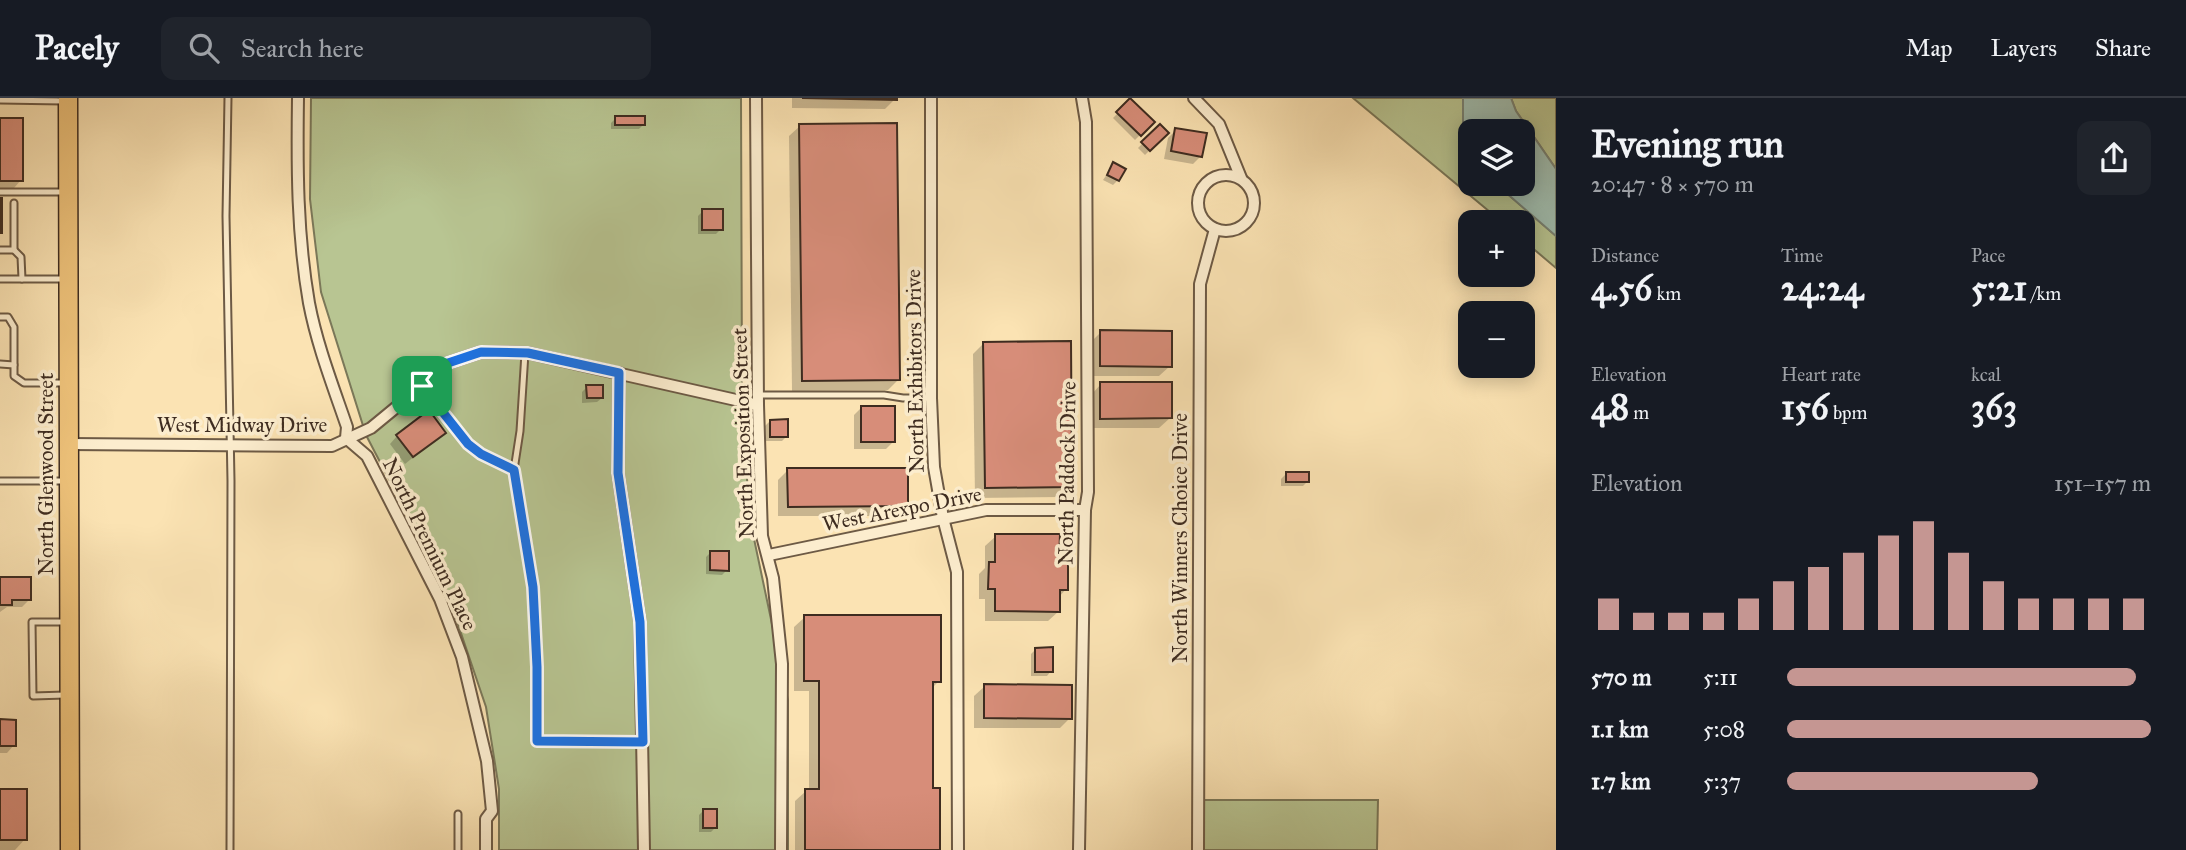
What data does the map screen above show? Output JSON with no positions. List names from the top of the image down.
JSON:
{
  "streets": {
    "main road": ["North Glenwood Street"],
    "street": [
      "North Exhibitors Drive",
      "West Midway Drive",
      "North Exposition Street",
      "North Paddock Drive",
      "West Arexpo Drive",
      "North Winners Choice Drive",
      "North Premium Place"
    ]
  },
  "crossings": [
    ["North Exhibitors Drive", "West Arexpo Drive"],
    ["West Midway Drive", "North Exposition Street"],
    ["West Midway Drive", "North Glenwood Street"],
    ["West Midway Drive", "North Premium Place"],
    ["North Exposition Street", "West Arexpo Drive"],
    ["North Paddock Drive", "West Arexpo Drive"]
  ],
  "page": {
    "header": "Pacely",
    "search": "Search here",
    "nav": ["Map", "Layers", "Share"],
    "heading": ["Evening run", "20:47 · 8 × 570 m"],
    "map_buttons": ["+", "−"],
    "stats": [
      ["Distance", "4.56 km"],
      ["Time", "24:24"],
      ["Pace", "5:21 /km"],
      ["Elevation", "48 m"],
      ["Heart rate", "156 bpm"],
      ["kcal", "363"]
    ],
    "chart": ["Elevation", "151–157 m"],
    "list": [
      {
        "name": "570 m",
        "note": "5:11"
      },
      {
        "name": "1.1 km",
        "note": "5:08"
      },
      {
        "name": "1.7 km",
        "note": "5:37"
      }
    ]
  }
}
